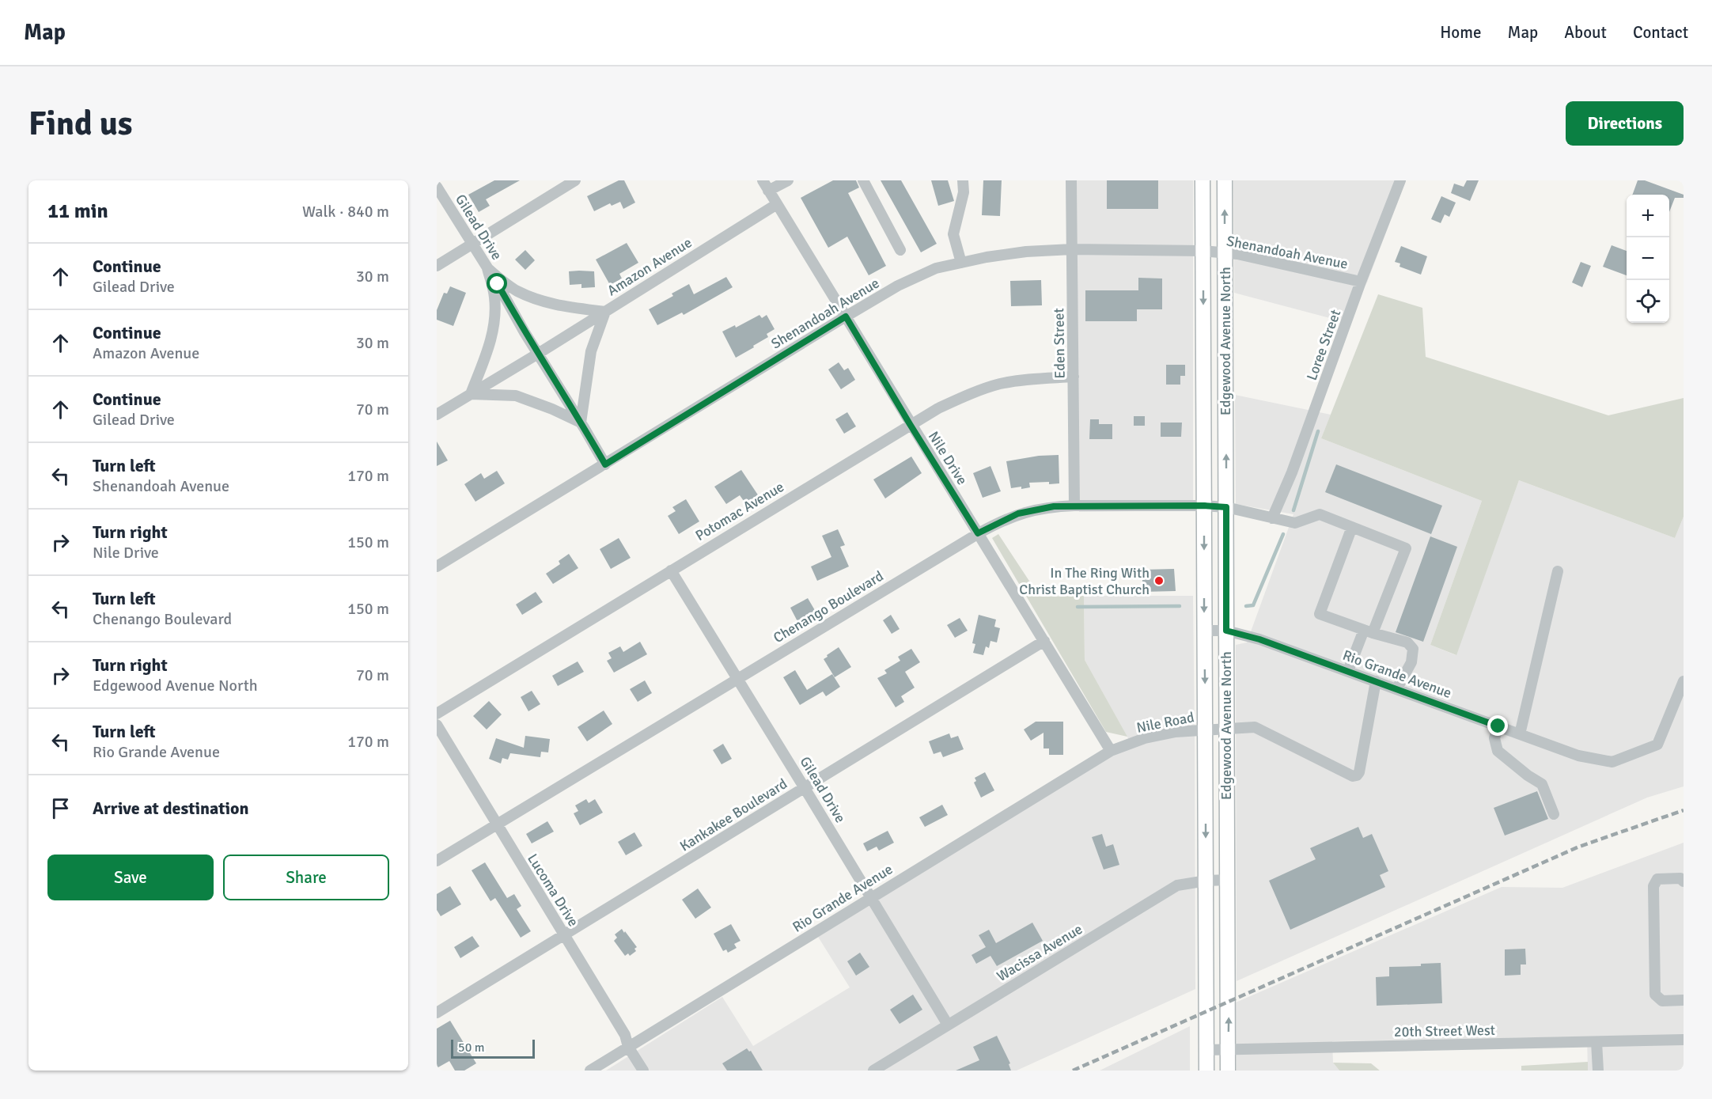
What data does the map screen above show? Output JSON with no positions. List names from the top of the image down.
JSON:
{
  "streets": {
    "main road": ["Edgewood Avenue North"],
    "street": [
      "Gilead Drive",
      "Shenandoah Avenue",
      "Amazon Avenue",
      "Eden Street",
      "Loree Street",
      "Nile Drive",
      "Potomac Avenue",
      "Chenango Boulevard",
      "Rio Grande Avenue",
      "Nile Road",
      "Kankakee Boulevard",
      "Lucoma Drive",
      "Wacissa Avenue",
      "20th Street West"
    ]
  },
  "crossings": [
    ["Gilead Drive", "Amazon Avenue"],
    ["Gilead Drive", "Potomac Avenue"],
    ["Gilead Drive", "Chenango Boulevard"],
    ["Gilead Drive", "Rio Grande Avenue"],
    ["Gilead Drive", "Kankakee Boulevard"],
    ["Gilead Drive", "Wacissa Avenue"],
    ["Shenandoah Avenue", "Edgewood Avenue North"],
    ["Shenandoah Avenue", "Eden Street"],
    ["Shenandoah Avenue", "Loree Street"],
    ["Shenandoah Avenue", "Nile Drive"],
    ["Amazon Avenue", "Nile Drive"],
    ["Edgewood Avenue North", "Chenango Boulevard"],
    ["Edgewood Avenue North", "Rio Grande Avenue"],
    ["Edgewood Avenue North", "Nile Road"],
    ["Edgewood Avenue North", "Wacissa Avenue"],
    ["Edgewood Avenue North", "20th Street West"],
    ["Eden Street", "Potomac Avenue"],
    ["Eden Street", "Chenango Boulevard"],
    ["Loree Street", "Chenango Boulevard"],
    ["Nile Drive", "Potomac Avenue"],
    ["Nile Drive", "Chenango Boulevard"],
    ["Nile Drive", "Rio Grande Avenue"],
    ["Nile Drive", "Nile Road"],
    ["Nile Drive", "Kankakee Boulevard"],
    ["Chenango Boulevard", "Lucoma Drive"],
    ["Rio Grande Avenue", "Nile Road"],
    ["Rio Grande Avenue", "Lucoma Drive"],
    ["Kankakee Boulevard", "Lucoma Drive"]
  ],
  "places": ["In The Ring With Christ Baptist Church"],
  "scale_bar": "50 m",
  "page": {
    "header": "Map",
    "nav": [
      "Home",
      "Map",
      "About",
      "Contact"
    ],
    "buttons": [
      "Directions",
      ["Save", "Share"]
    ],
    "title": "Find us",
    "heading": ["11 min", "Walk · 840 m"],
    "map_buttons": ["+", "−"],
    "list": [
      ["Continue", "Gilead Drive", "30 m"],
      ["Continue", "Amazon Avenue", "30 m"],
      ["Continue", "Gilead Drive", "70 m"],
      ["Turn left", "Shenandoah Avenue", "170 m"],
      ["Turn right", "Nile Drive", "150 m"],
      ["Turn left", "Chenango Boulevard", "150 m"],
      ["Turn right", "Edgewood Avenue North", "70 m"],
      ["Turn left", "Rio Grande Avenue", "170 m"],
      "Arrive at destination"
    ],
    "scale": "50 m"
  }
}
